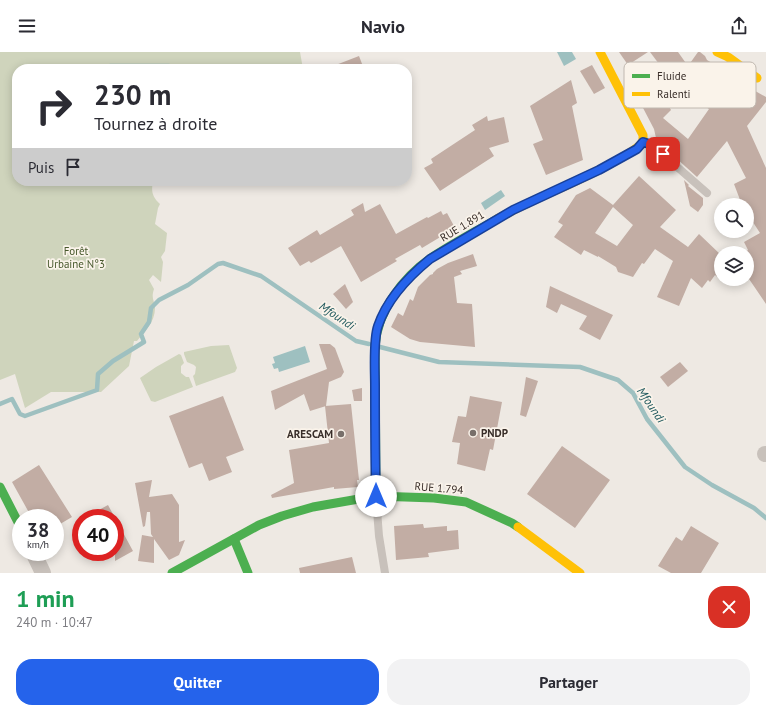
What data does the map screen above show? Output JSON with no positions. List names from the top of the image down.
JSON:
{
  "streets": {
    "street": ["RUE 1.891", "RUE 1.794"]
  },
  "crossings": [
    ["RUE 1.891", "RUE 1.794"]
  ],
  "water": ["Mfoundi"],
  "parks": ["Forêt Urbaine N°3"],
  "places": ["PNDP", "ARESCAM"],
  "legend": ["Fluide", "Ralenti"],
  "page": {
    "header": "Navio",
    "turn": ["230 m", "Tournez à droite"],
    "then": "Puis",
    "speed": "38 km/h",
    "limit": "40",
    "heading": ["1 min", "240 m · 10:47"],
    "buttons": ["Quitter", "Partager"]
  }
}
